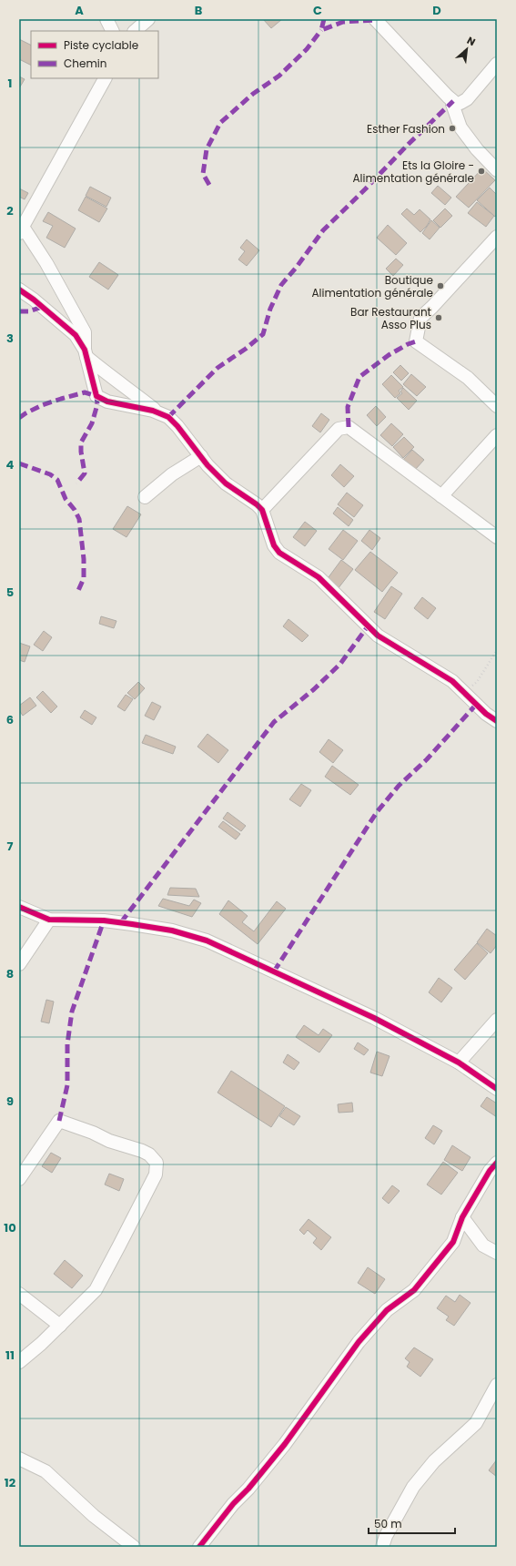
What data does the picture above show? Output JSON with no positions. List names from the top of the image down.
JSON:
{
  "places": [
    "Esther Fashion",
    "Ets la Gloire - Alimentation générale",
    "Boutique Alimentation générale",
    "Bar Restaurant Asso Plus"
  ],
  "legend": ["Piste cyclable", "Chemin"],
  "scale_bar": "50 m",
  "north": "top right",
  "grid": {
    "columns": [
      "A",
      "B",
      "C",
      "D"
    ],
    "rows": [
      "1",
      "2",
      "3",
      "4",
      "5",
      "6",
      "7",
      "8",
      "9",
      "10",
      "11",
      "12"
    ]
  }
}
